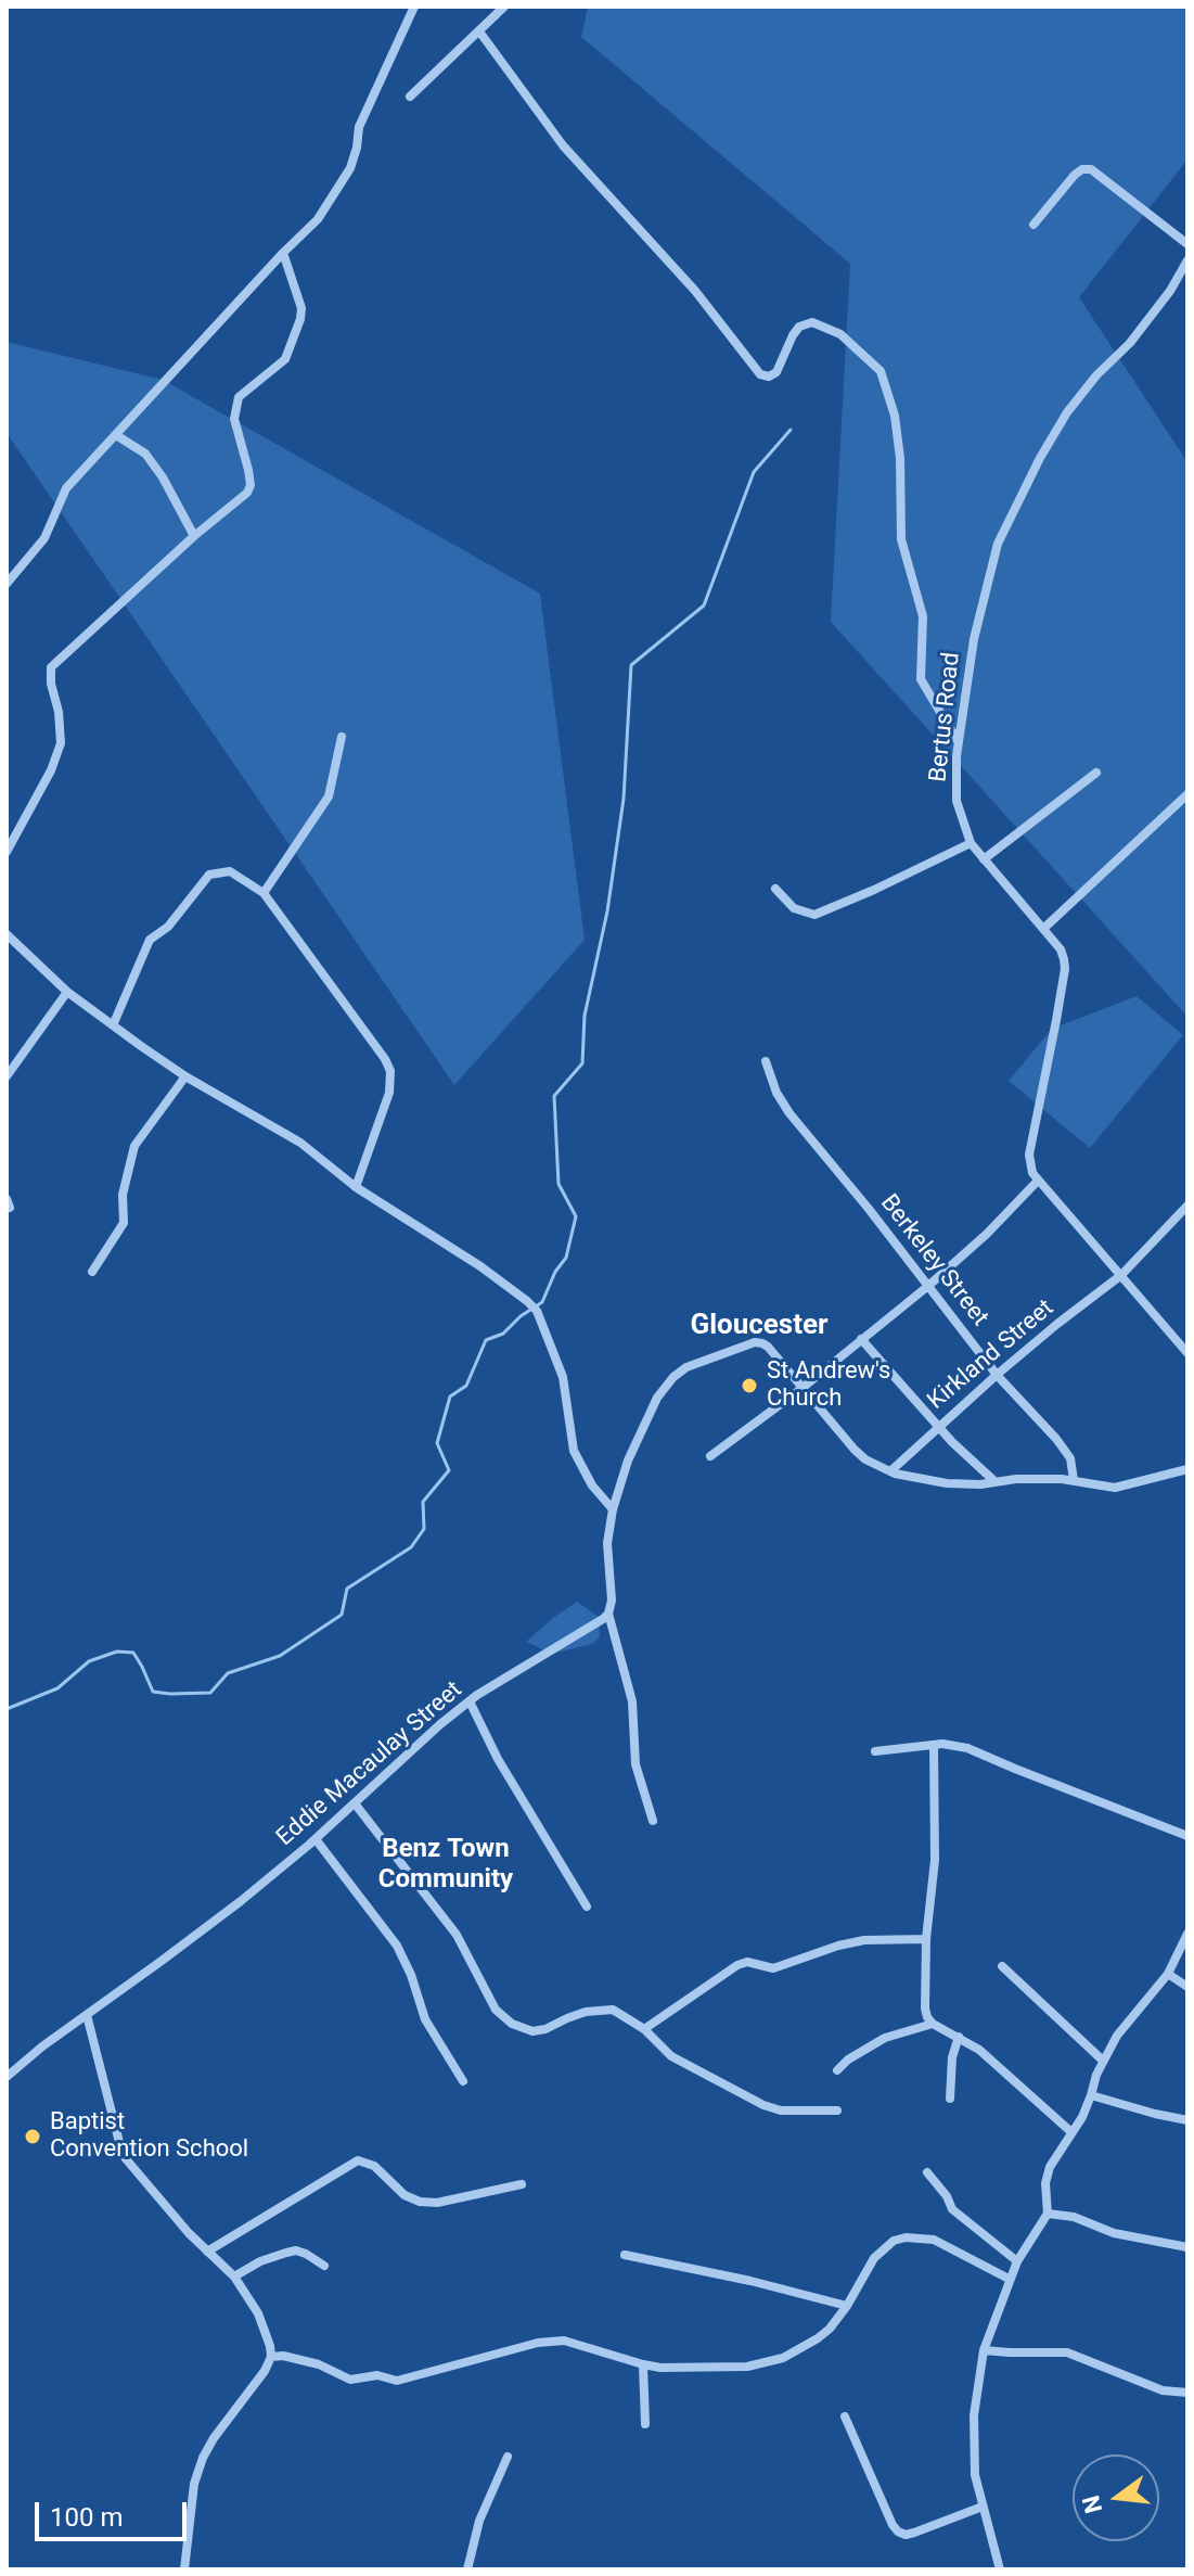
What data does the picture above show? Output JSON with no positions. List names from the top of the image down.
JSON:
{
  "streets": {
    "street": [
      "Bertus Road",
      "Berkeley Street",
      "Kirkland Street",
      "Eddie Macaulay Street"
    ]
  },
  "crossings": [
    ["Berkeley Street", "Kirkland Street"]
  ],
  "districts": ["Gloucester", "Benz Town Community"],
  "places": ["St Andrew's Church", "Baptist Convention School"],
  "scale_bar": "100 m",
  "north": "left"
}
